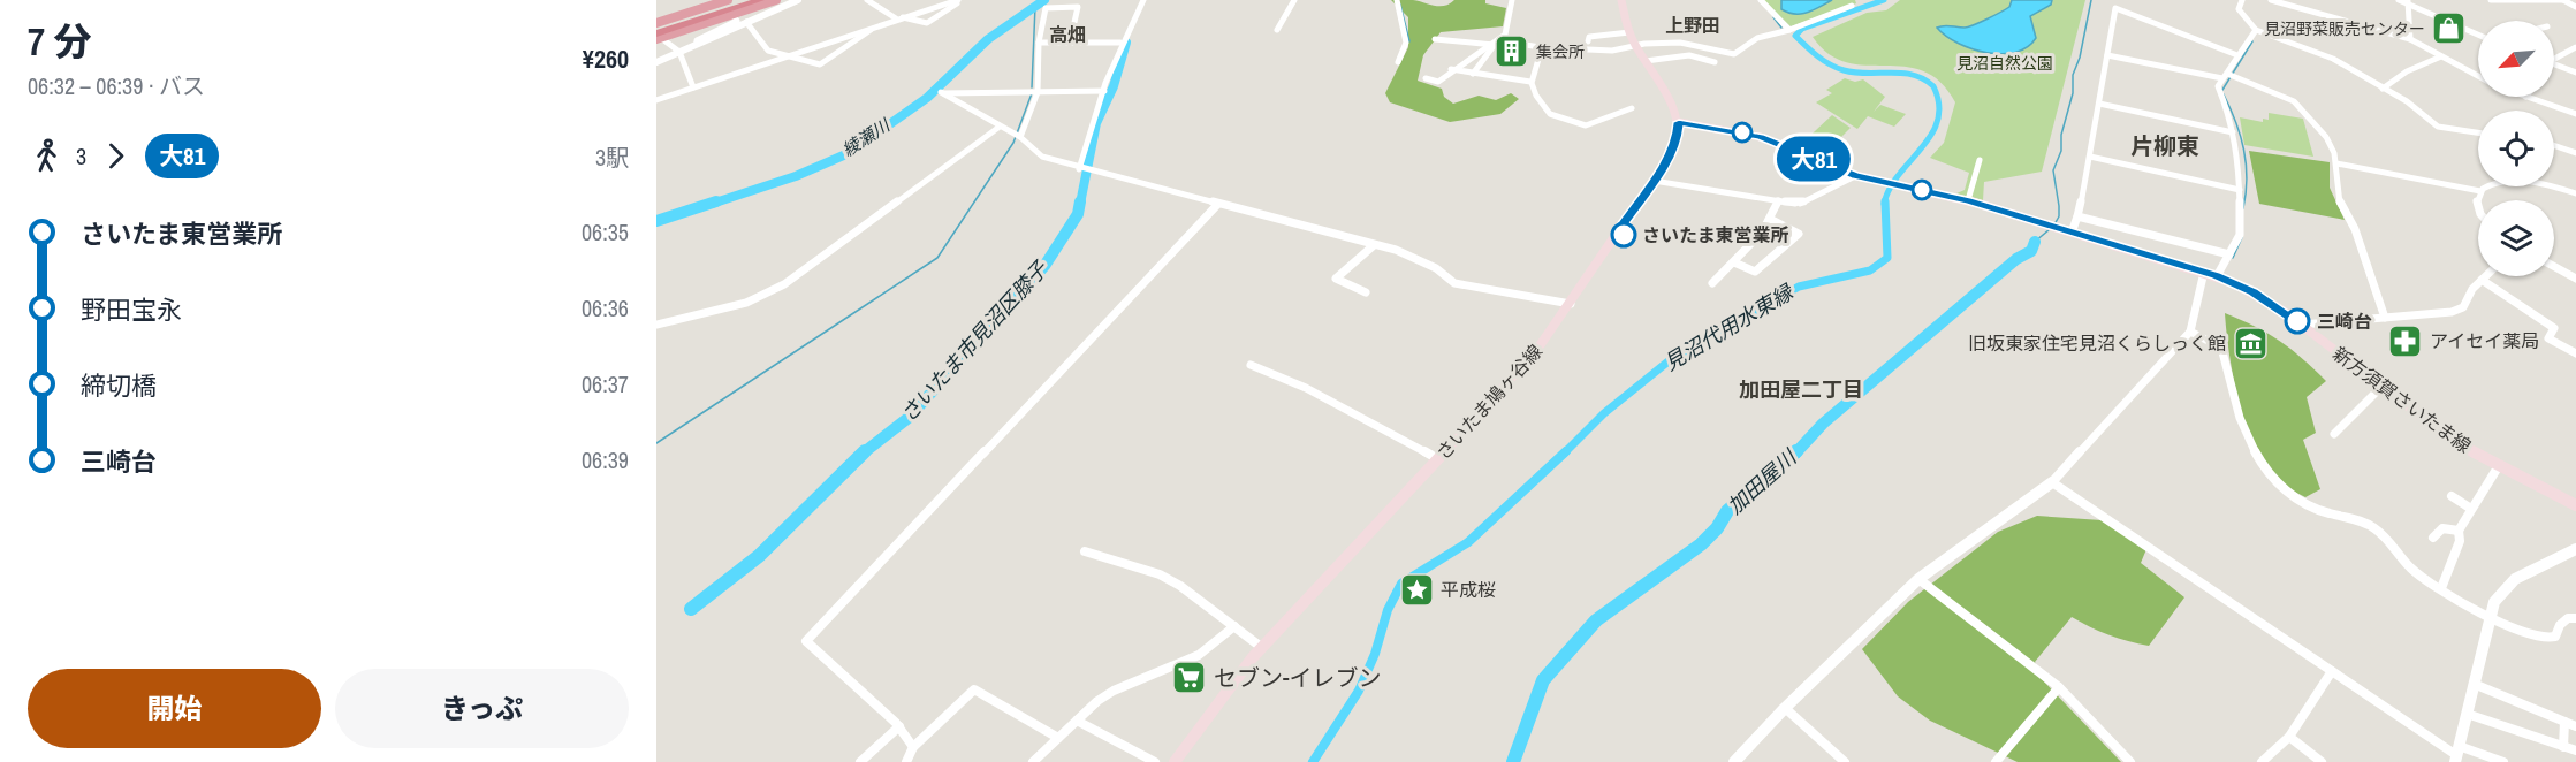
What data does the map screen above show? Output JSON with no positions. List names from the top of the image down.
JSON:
{
  "streets": {
    "main road": ["新方須賀さいたま線", "さいたま鳩ヶ谷線"]
  },
  "crossings": [
    ["新方須賀さいたま線", "さいたま鳩ヶ谷線"]
  ],
  "districts": [
    "上野田",
    "高畑",
    "片柳東",
    "加田屋二丁目"
  ],
  "water": [
    "綾瀬川",
    "見沼代用水東縁",
    "さいたま市見沼区膝子",
    "加田屋川"
  ],
  "parks": ["見沼自然公園"],
  "places": {
    "shop": ["見沼野菜販売センター"],
    "building": ["集会所"],
    "other": ["さいたま東営業所", "三崎台"],
    "pharmacy": ["アイセイ薬局"],
    "museum": ["旧坂東家住宅見沼くらしっく館"],
    "place": ["平成桜"],
    "supermarket": ["セブン-イレブン"]
  },
  "lines": ["bus line 大81"],
  "north": "bottom left",
  "page": {
    "heading": ["7 分", "06:32 – 06:39 · バス", "¥260"],
    "on_map": "大81",
    "legs": ["3", "大81", "3駅"],
    "list": [
      {
        "name": "さいたま東営業所",
        "value": "06:35"
      },
      {
        "name": "野田宝永",
        "value": "06:36"
      },
      {
        "name": "締切橋",
        "value": "06:37"
      },
      {
        "name": "三崎台",
        "value": "06:39"
      }
    ],
    "buttons": ["開始", "きっぷ"]
  }
}
